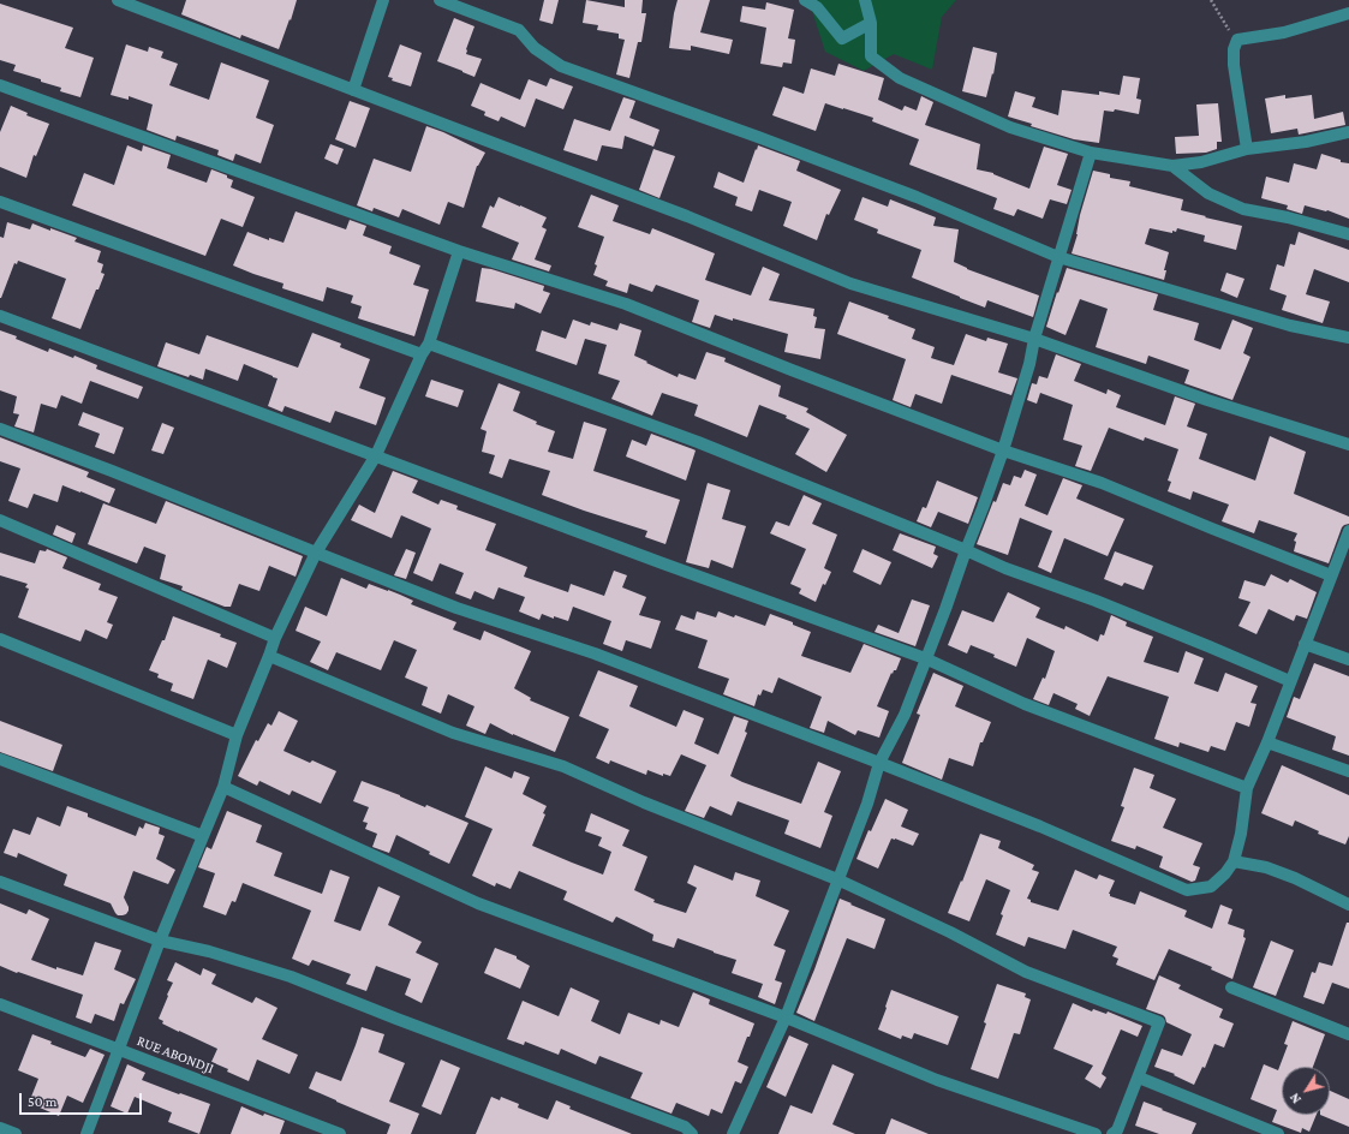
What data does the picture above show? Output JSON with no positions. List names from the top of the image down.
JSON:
{
  "streets": {
    "street": ["RUE ABONDJI"]
  },
  "scale_bar": "50 m",
  "north": "bottom left"
}
